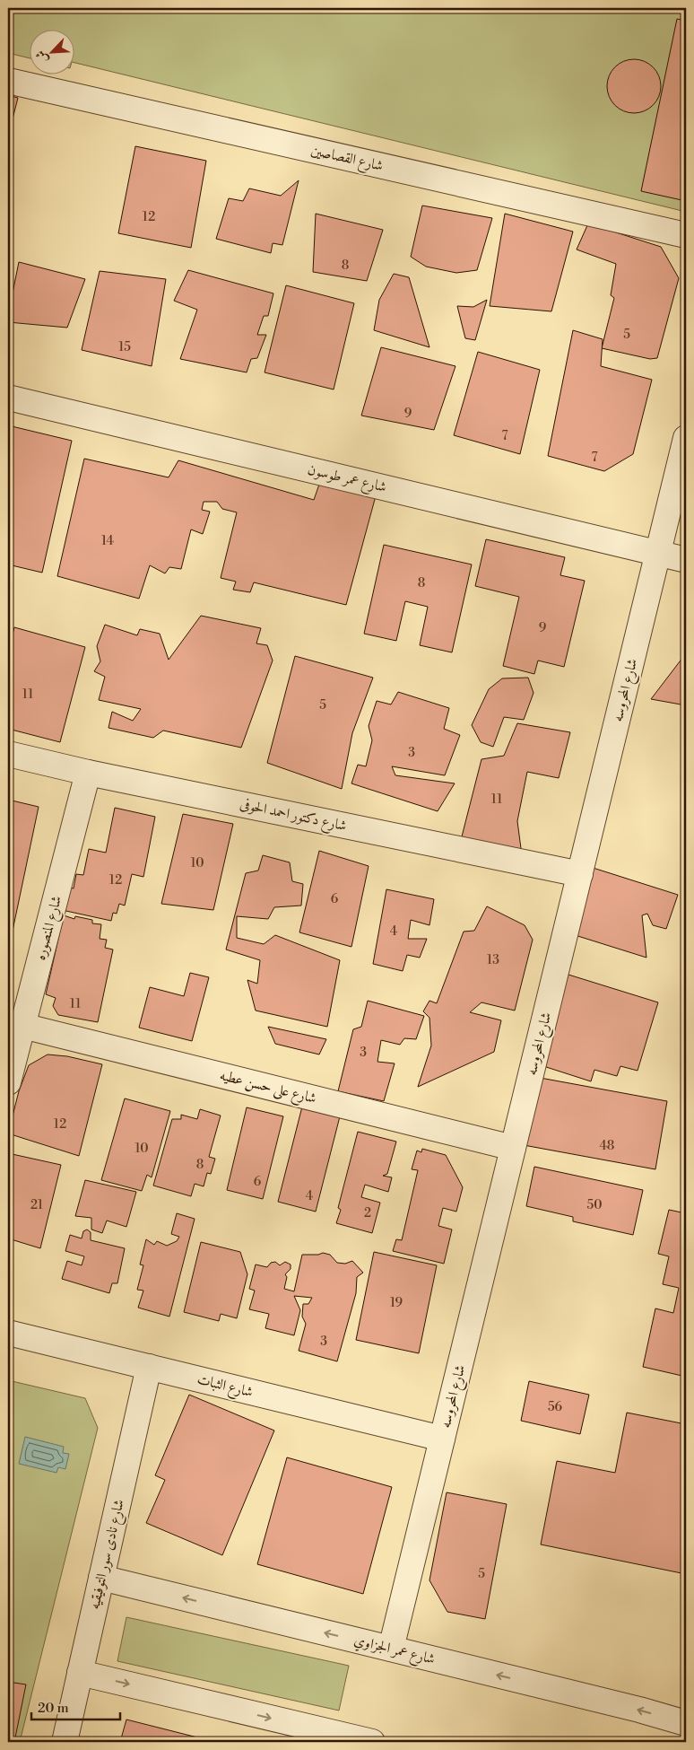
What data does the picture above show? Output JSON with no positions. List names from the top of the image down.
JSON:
{
  "streets": {
    "street": [
      "شارع القصاصين",
      "شارع عمر طوسون",
      "شارع المحروسه",
      "شارع دكتور احمد الحوفى",
      "شارع المنصوره",
      "شارع على حسن عطيه",
      "شارع الثبات",
      "شارع نادى سور التوفيقيه",
      "شارع عمر الجزاوي"
    ]
  },
  "crossings": [
    ["شارع عمر طوسون", "شارع المحروسه"],
    ["شارع المحروسه", "شارع دكتور احمد الحوفى"],
    ["شارع المحروسه", "شارع على حسن عطيه"],
    ["شارع المحروسه", "شارع الثبات"],
    ["شارع المحروسه", "شارع عمر الجزاوي"],
    ["شارع دكتور احمد الحوفى", "شارع المنصوره"],
    ["شارع المنصوره", "شارع على حسن عطيه"],
    ["شارع الثبات", "شارع نادى سور التوفيقيه"],
    ["شارع نادى سور التوفيقيه", "شارع عمر الجزاوي"]
  ],
  "house_numbers": [
    "12",
    "8",
    "5",
    "15",
    "9",
    "7",
    "7",
    "14",
    "8",
    "9",
    "11",
    "5",
    "3",
    "11",
    "10",
    "12",
    "6",
    "4",
    "13",
    "11",
    "3",
    "12",
    "48",
    "10",
    "8",
    "6",
    "4",
    "21",
    "50",
    "2",
    "19",
    "3",
    "56",
    "5"
  ],
  "scale_bar": "20 m",
  "north": "bottom left"
}
